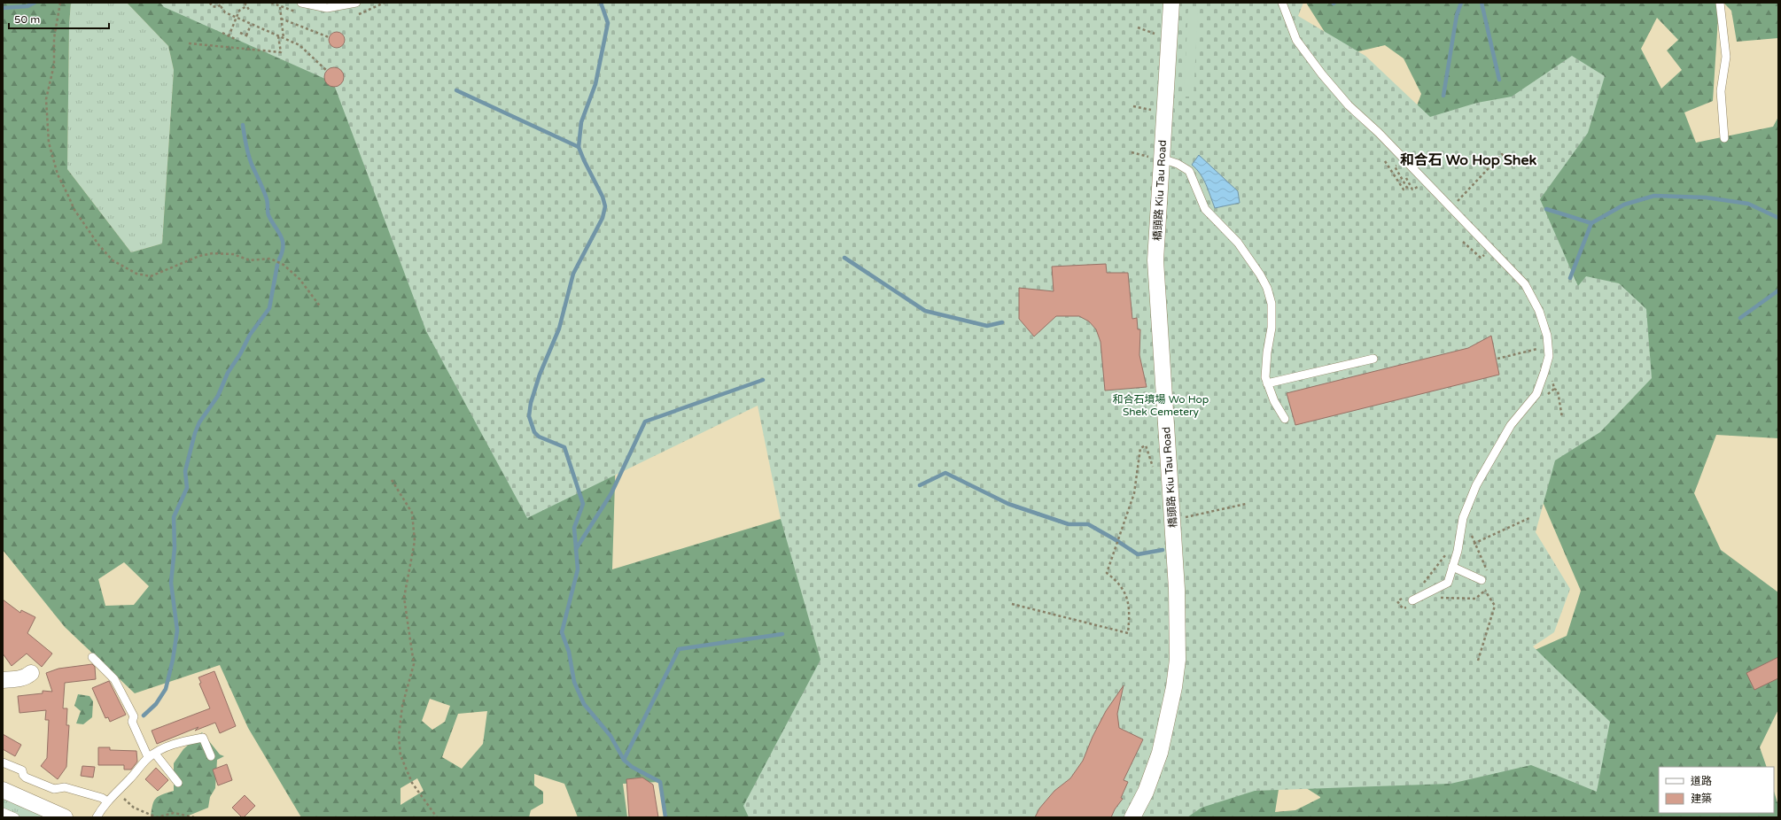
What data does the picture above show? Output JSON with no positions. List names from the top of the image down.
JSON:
{
  "streets": {
    "street": ["橋頭路 Kiu Tau Road"]
  },
  "districts": ["和合石 Wo Hop Shek"],
  "parks": ["和合石墳場 Wo Hop Shek Cemetery"],
  "legend": ["道路", "建築"],
  "scale_bar": "50 m"
}
